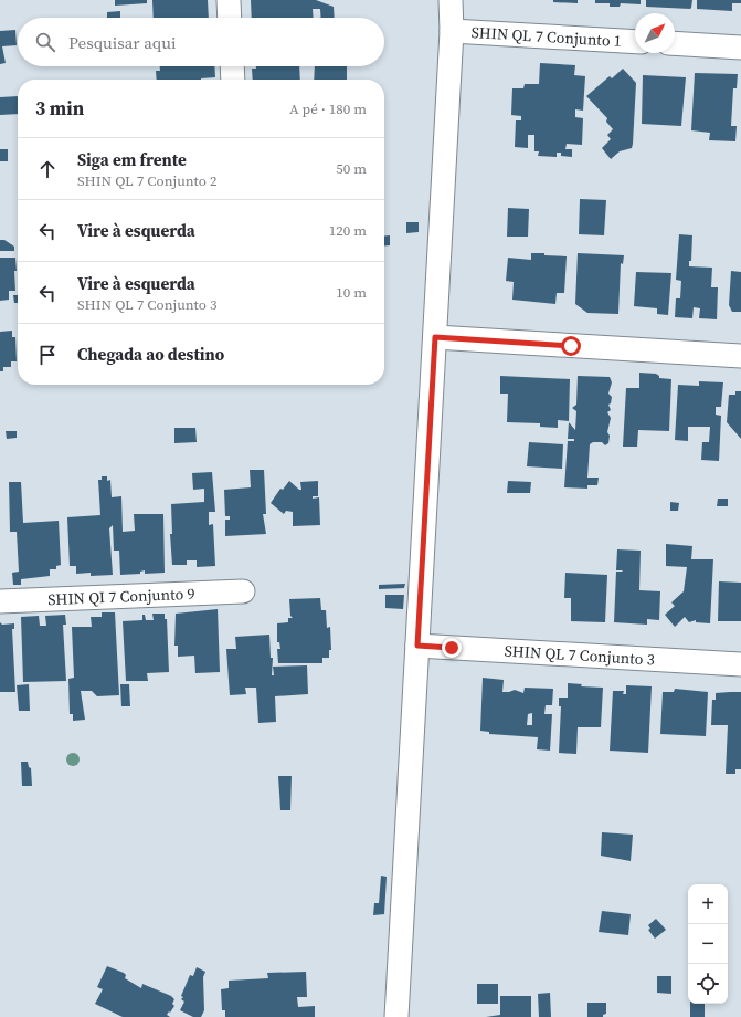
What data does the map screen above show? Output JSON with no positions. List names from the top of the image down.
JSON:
{
  "streets": {
    "street": ["SHIN QL 7 Conjunto 1", "SHIN QI 7 Conjunto 9", "SHIN QL 7 Conjunto 3"]
  },
  "north": "top right",
  "page": {
    "search": "Pesquisar aqui",
    "heading": ["3 min", "A pé · 180 m"],
    "list": [
      ["Siga em frente", "SHIN QL 7 Conjunto 2", "50 m"],
      ["Vire à esquerda", "120 m"],
      ["Vire à esquerda", "SHIN QL 7 Conjunto 3", "10 m"],
      "Chegada ao destino"
    ],
    "map_buttons": ["+", "−"]
  }
}
